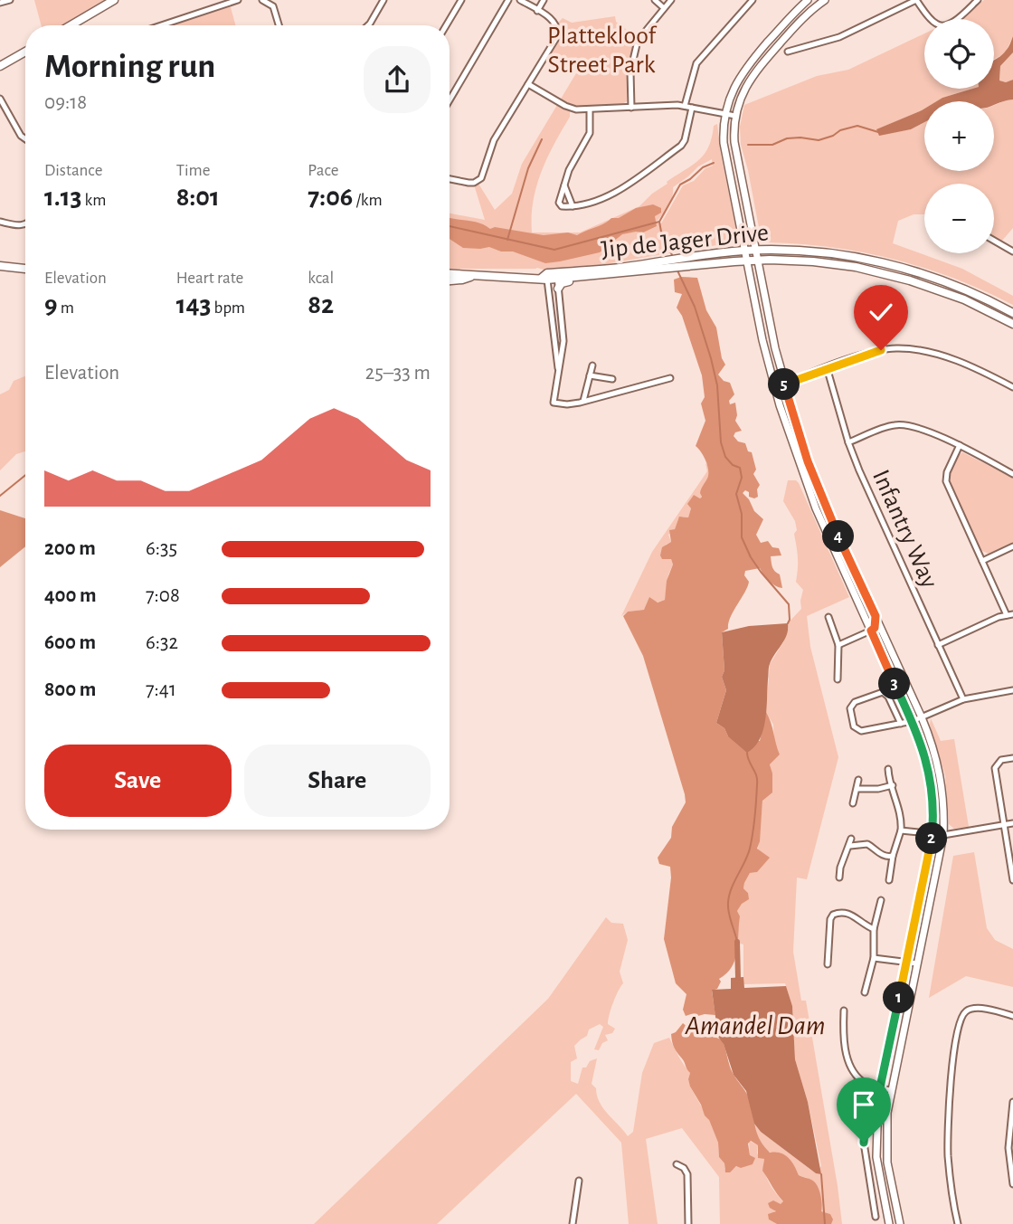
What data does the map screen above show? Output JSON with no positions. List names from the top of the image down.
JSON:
{
  "streets": {
    "main road": ["Jip de Jager Drive"],
    "street": ["Infantry Way"]
  },
  "water": ["Amandel Dam"],
  "parks": ["Plattekloof Street Park"],
  "page": {
    "map_buttons": ["+", "−"],
    "heading": ["Morning run", "09:18"],
    "stats": [
      ["Distance", "1.13 km"],
      ["Time", "8:01"],
      ["Pace", "7:06 /km"],
      ["Elevation", "9 m"],
      ["Heart rate", "143 bpm"],
      ["kcal", "82"]
    ],
    "chart": ["Elevation", "25–33 m"],
    "pins": [
      "5",
      "4",
      "3",
      "2",
      "1"
    ],
    "list": [
      {
        "name": "200 m",
        "note": "6:35"
      },
      {
        "name": "400 m",
        "note": "7:08"
      },
      {
        "name": "600 m",
        "note": "6:32"
      },
      {
        "name": "800 m",
        "note": "7:41"
      }
    ],
    "buttons": ["Save", "Share"]
  }
}
